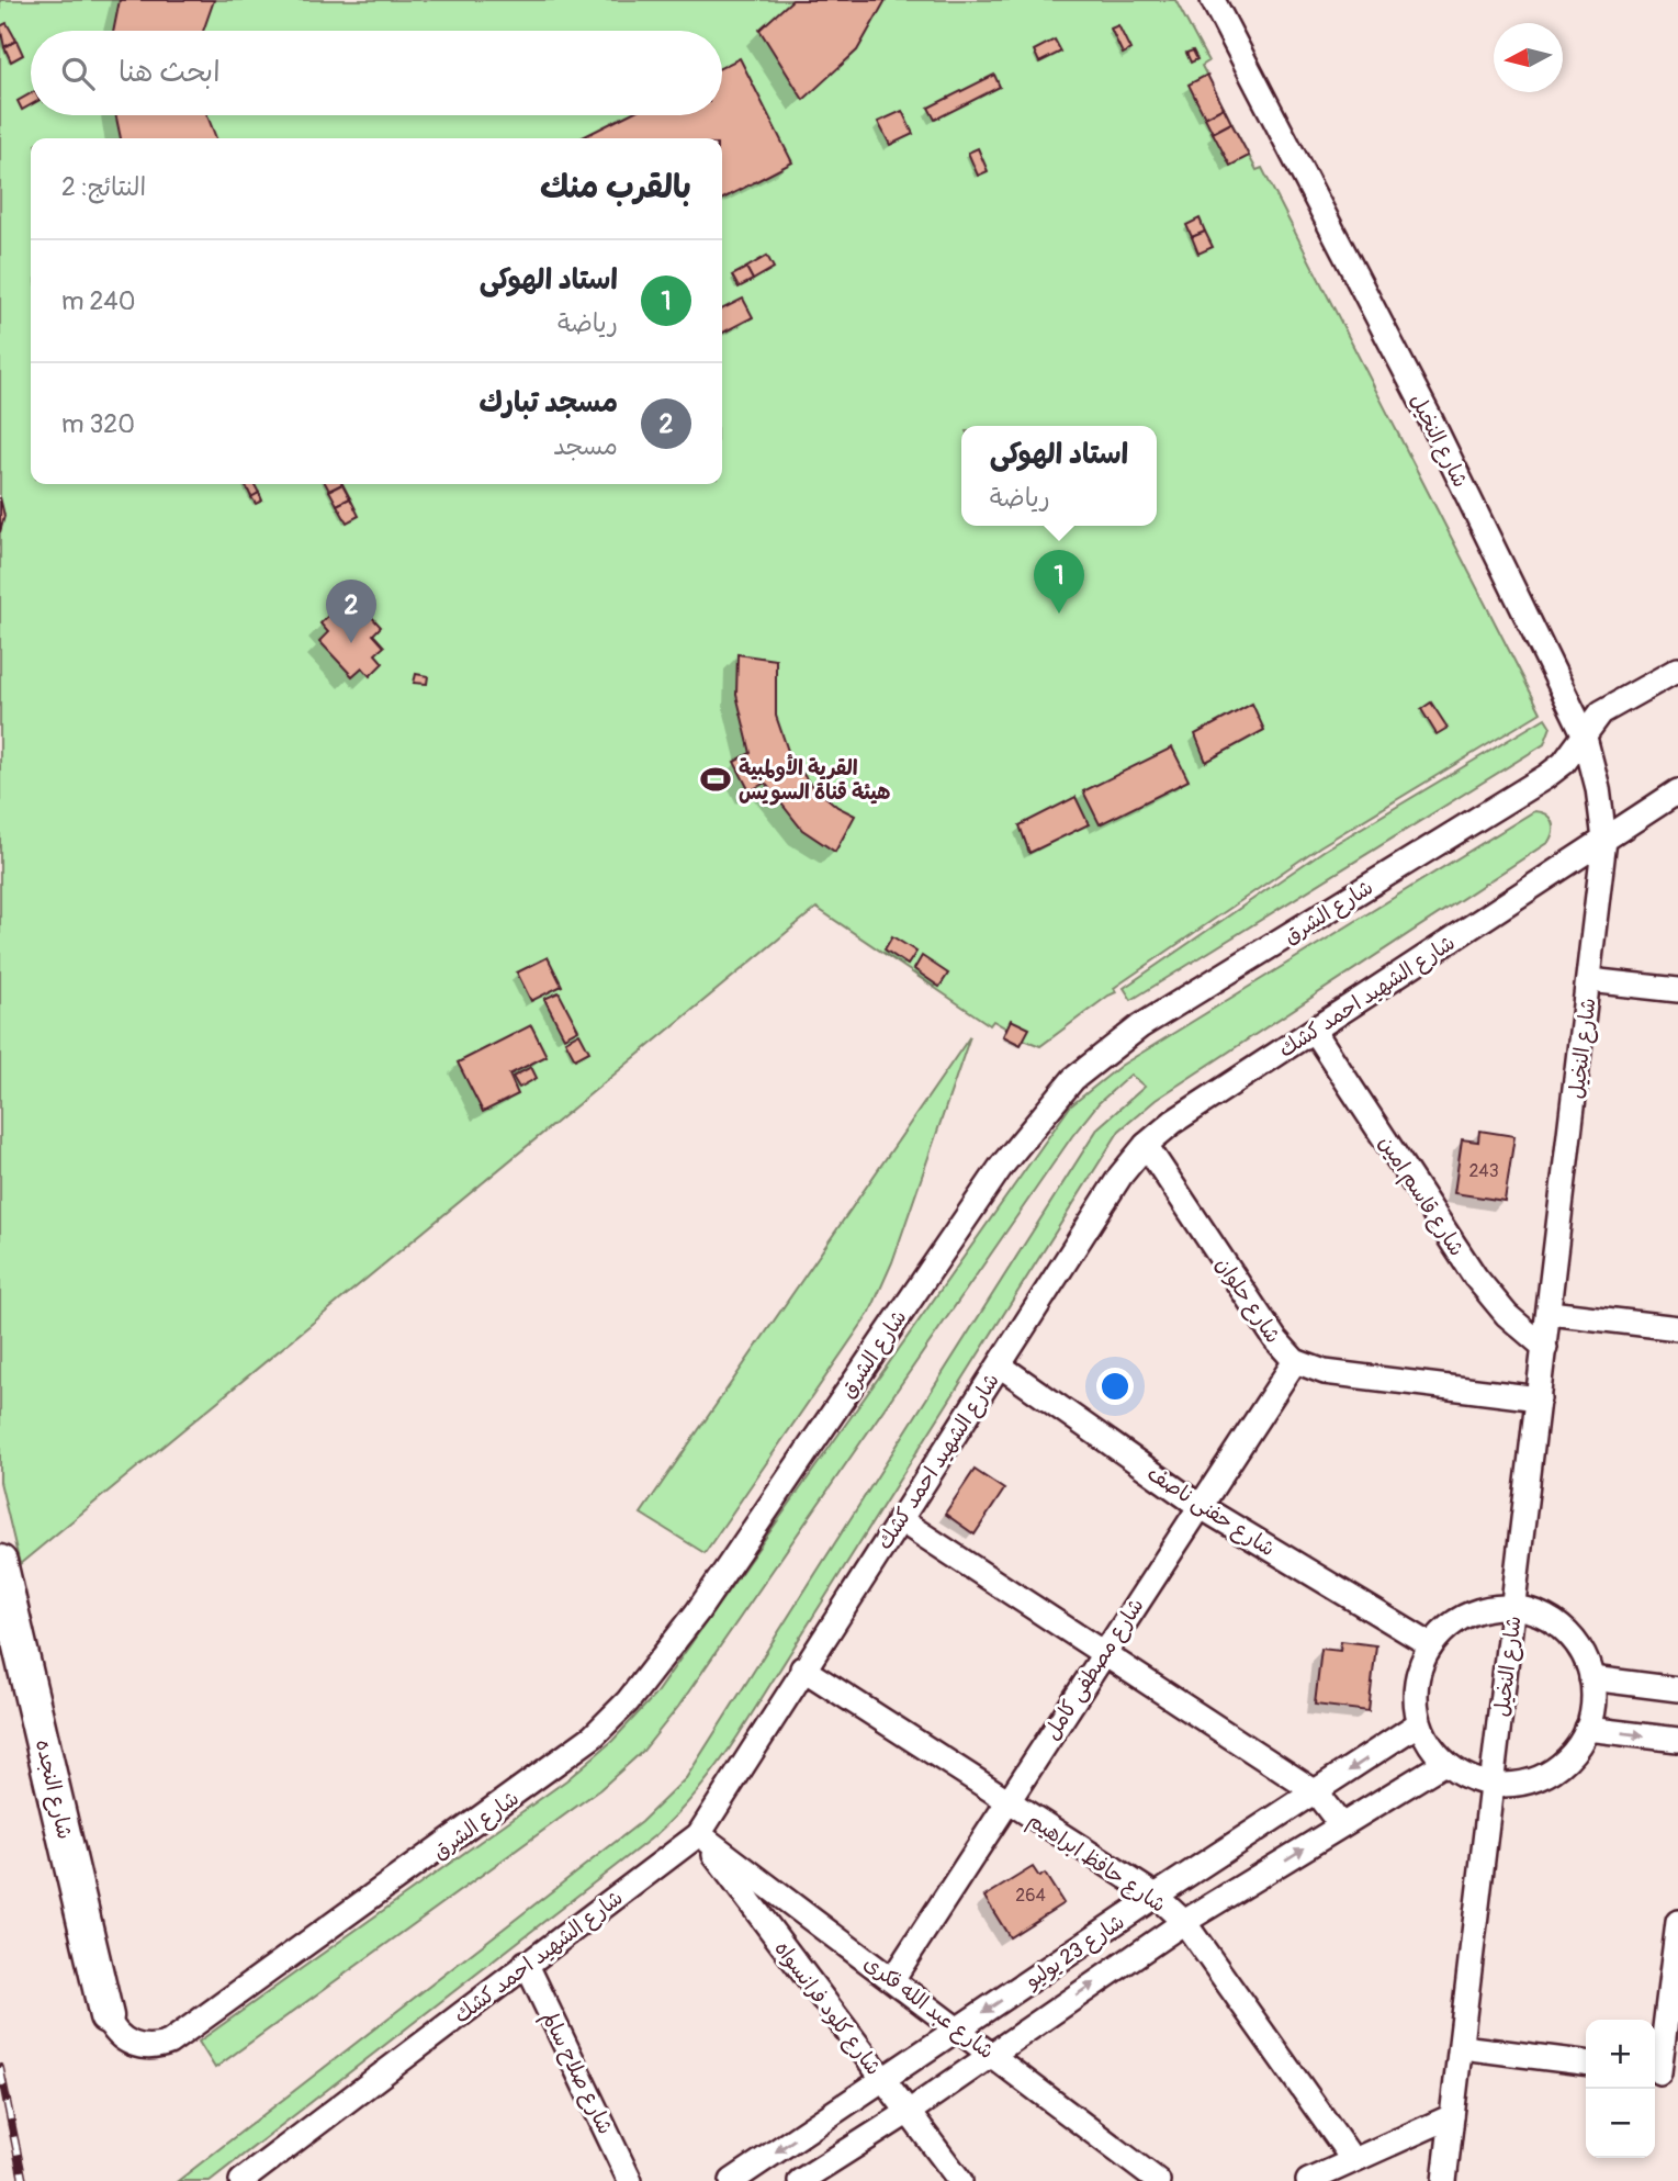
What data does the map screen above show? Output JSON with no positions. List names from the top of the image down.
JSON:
{
  "streets": {
    "street": [
      "شارع النخيل",
      "شارع الشرق",
      "شارع الشهيد احمد كشك",
      "شارع قاسم امين",
      "شارع حلوان",
      "شارع حفنى ناصف",
      "شارع مصطفى كامل",
      "شارع النجده",
      "شارع حافظ ابراهيم",
      "شارع 23 يوليو",
      "شارع عبد الله فكرى",
      "شارع كلود فرانسواه",
      "شارع صلاح سالم"
    ]
  },
  "crossings": [
    ["شارع النخيل", "شارع الشرق"],
    ["شارع النخيل", "شارع الشهيد احمد كشك"],
    ["شارع النخيل", "شارع قاسم امين"],
    ["شارع النخيل", "شارع حلوان"],
    ["شارع الشرق", "شارع النجده"],
    ["شارع الشهيد احمد كشك", "شارع قاسم امين"],
    ["شارع الشهيد احمد كشك", "شارع حلوان"],
    ["شارع الشهيد احمد كشك", "شارع حفنى ناصف"],
    ["شارع الشهيد احمد كشك", "شارع حافظ ابراهيم"],
    ["شارع الشهيد احمد كشك", "شارع عبد الله فكرى"],
    ["شارع الشهيد احمد كشك", "شارع كلود فرانسواه"],
    ["شارع الشهيد احمد كشك", "شارع صلاح سالم"],
    ["شارع حلوان", "شارع مصطفى كامل"],
    ["شارع حفنى ناصف", "شارع مصطفى كامل"],
    ["شارع مصطفى كامل", "شارع حافظ ابراهيم"],
    ["شارع مصطفى كامل", "شارع عبد الله فكرى"],
    ["شارع حافظ ابراهيم", "شارع 23 يوليو"],
    ["شارع 23 يوليو", "شارع عبد الله فكرى"],
    ["شارع 23 يوليو", "شارع كلود فرانسواه"],
    ["شارع عبد الله فكرى", "شارع كلود فرانسواه"]
  ],
  "places": {
    "sports": ["القرية الأولمبية هيئة قناة السويس"]
  },
  "house_numbers": ["243", "264"],
  "north": "left",
  "page": {
    "search": "ابحث هنا",
    "heading": ["بالقرب منك", "النتائج: 2"],
    "list": [
      {
        "mark": "1",
        "name": "استاد الهوكى",
        "note": "رياضة",
        "value": "240 m"
      },
      {
        "mark": "2",
        "name": "مسجد تبارك",
        "note": "مسجد",
        "value": "320 m"
      }
    ],
    "popup": ["استاد الهوكى", "رياضة"],
    "pins": ["1", "2"],
    "map_buttons": ["+", "−"]
  }
}
